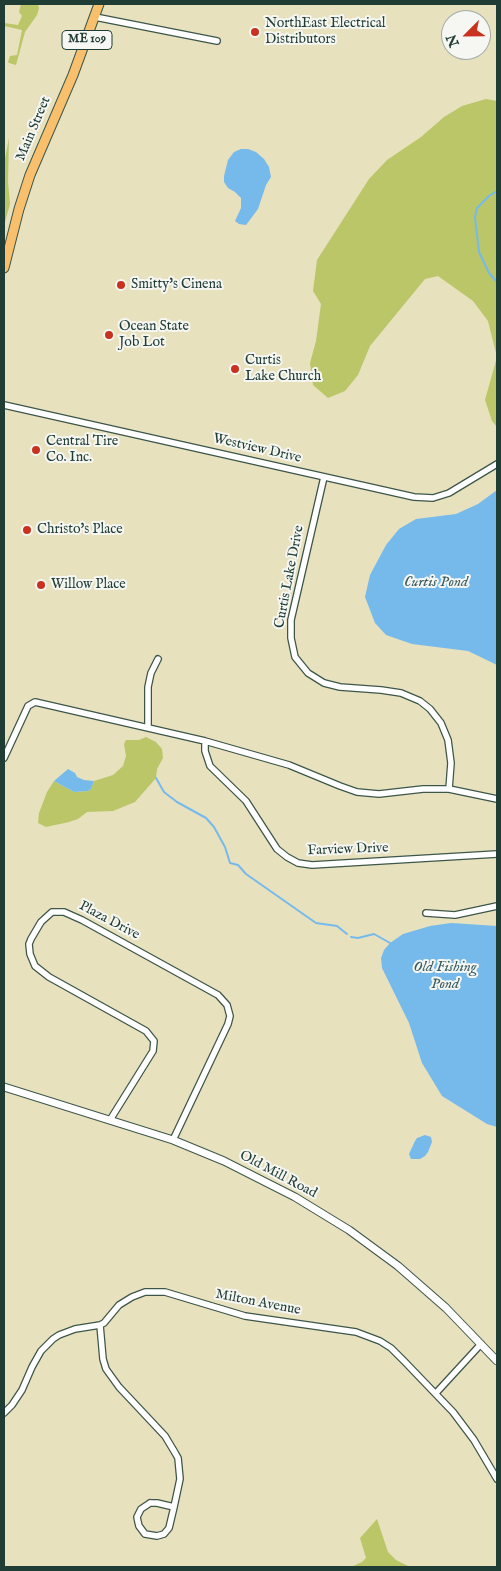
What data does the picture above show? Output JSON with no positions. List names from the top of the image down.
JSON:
{
  "streets": {
    "highway": ["ME 109", "Main Street"],
    "street": [
      "Westview Drive",
      "Curtis Lake Drive",
      "Farview Drive",
      "Plaza Drive",
      "Old Mill Road",
      "Milton Avenue"
    ]
  },
  "crossings": [
    ["Westview Drive", "Curtis Lake Drive"],
    ["Plaza Drive", "Old Mill Road"]
  ],
  "water": ["Curtis Pond", "Old Fishing Pond"],
  "places": [
    "NorthEast Electrical Distributors",
    "Smitty's Cinena",
    "Ocean State Job Lot",
    "Curtis Lake Church",
    "Central Tire Co. Inc.",
    "Christo's Place",
    "Willow Place"
  ],
  "north": "bottom left"
}
